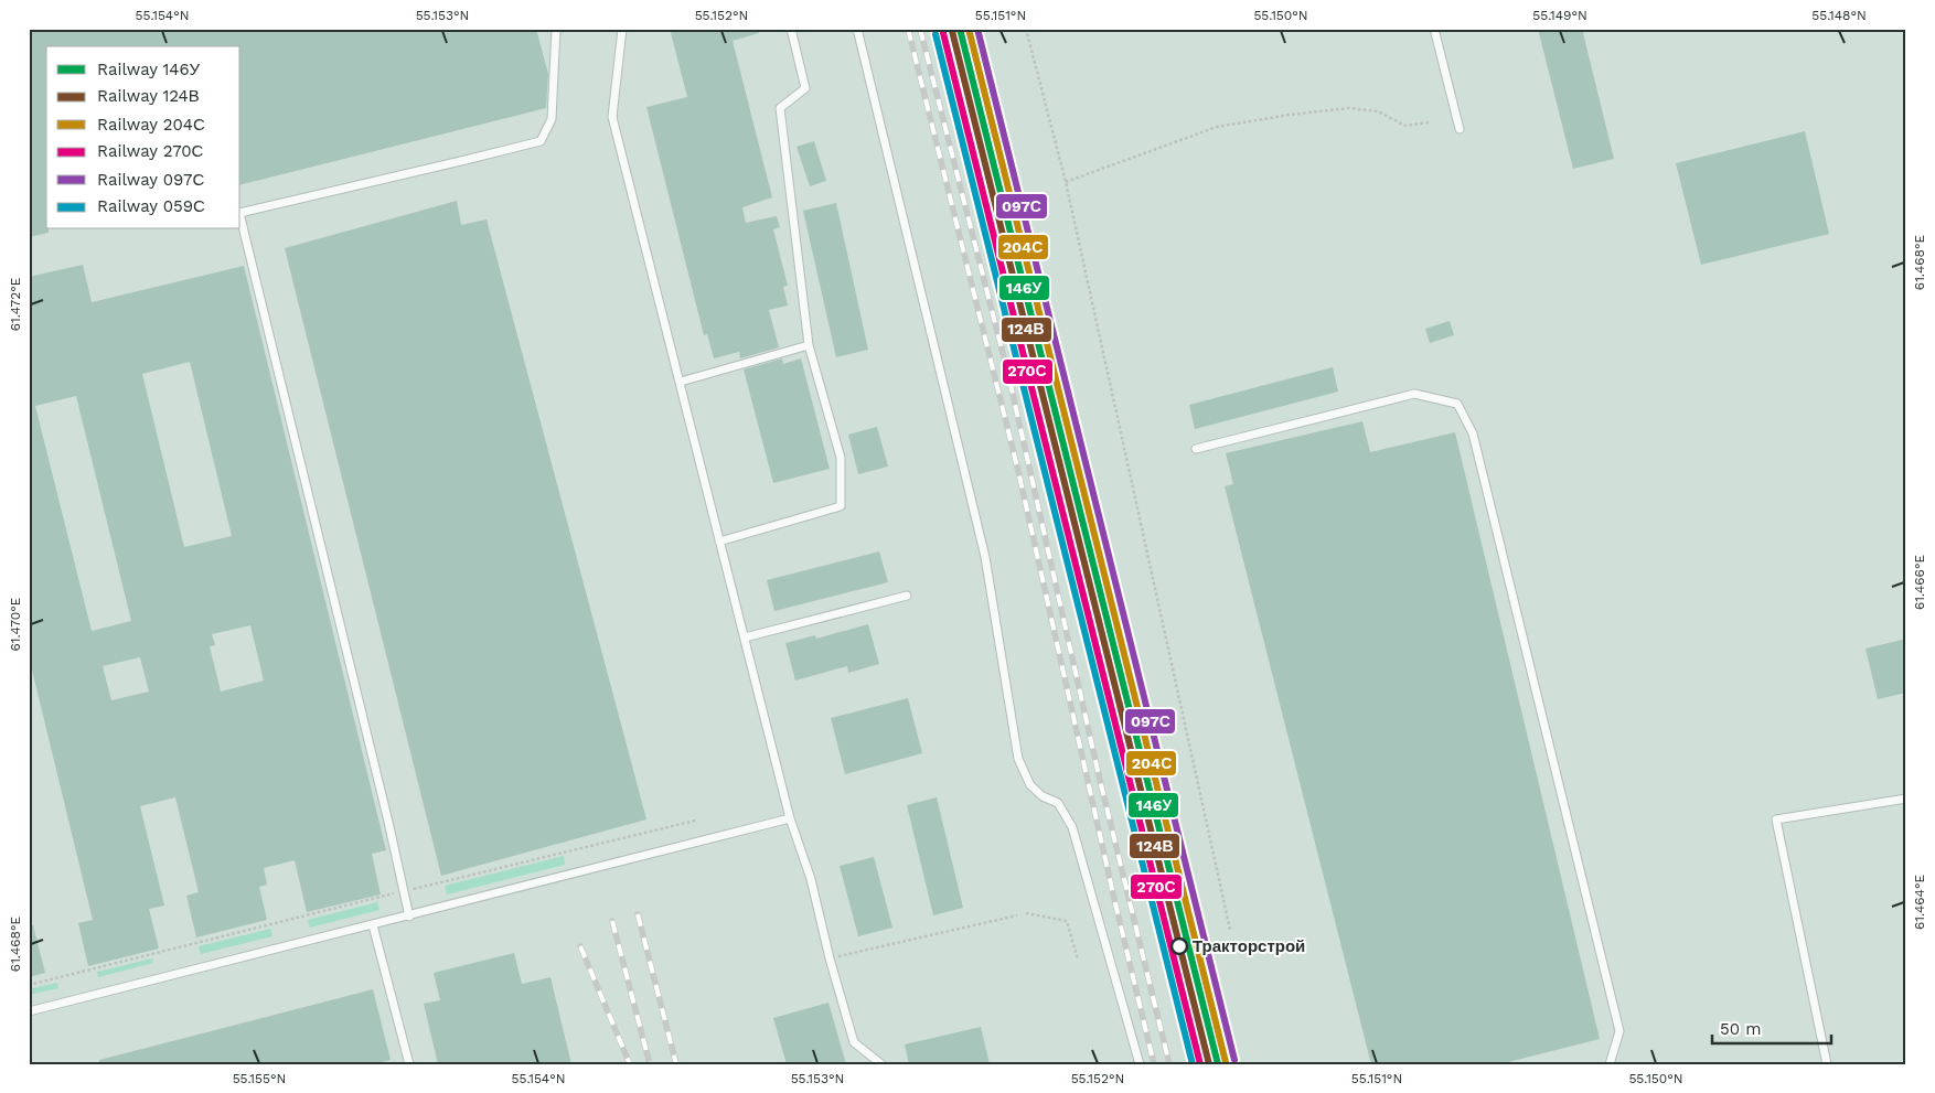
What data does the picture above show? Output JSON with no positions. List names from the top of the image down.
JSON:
{
  "places": ["Тракторстрой"],
  "lines": [
    "rail line 146У",
    "rail line 204С",
    "rail line 097С",
    "rail line 124В",
    "rail line 270С",
    "rail line 059С"
  ],
  "legend": [
    "Railway 146У",
    "Railway 124В",
    "Railway 204С",
    "Railway 270С",
    "Railway 097С",
    "Railway 059С"
  ],
  "scale_bar": "50 m",
  "coordinates": [
    "55.154°N",
    "55.153°N",
    "55.152°N",
    "55.151°N",
    "55.150°N",
    "55.149°N",
    "55.148°N",
    "61.468°E",
    "61.472°E",
    "61.466°E",
    "61.470°E",
    "61.464°E",
    "55.155°N"
  ]
}
